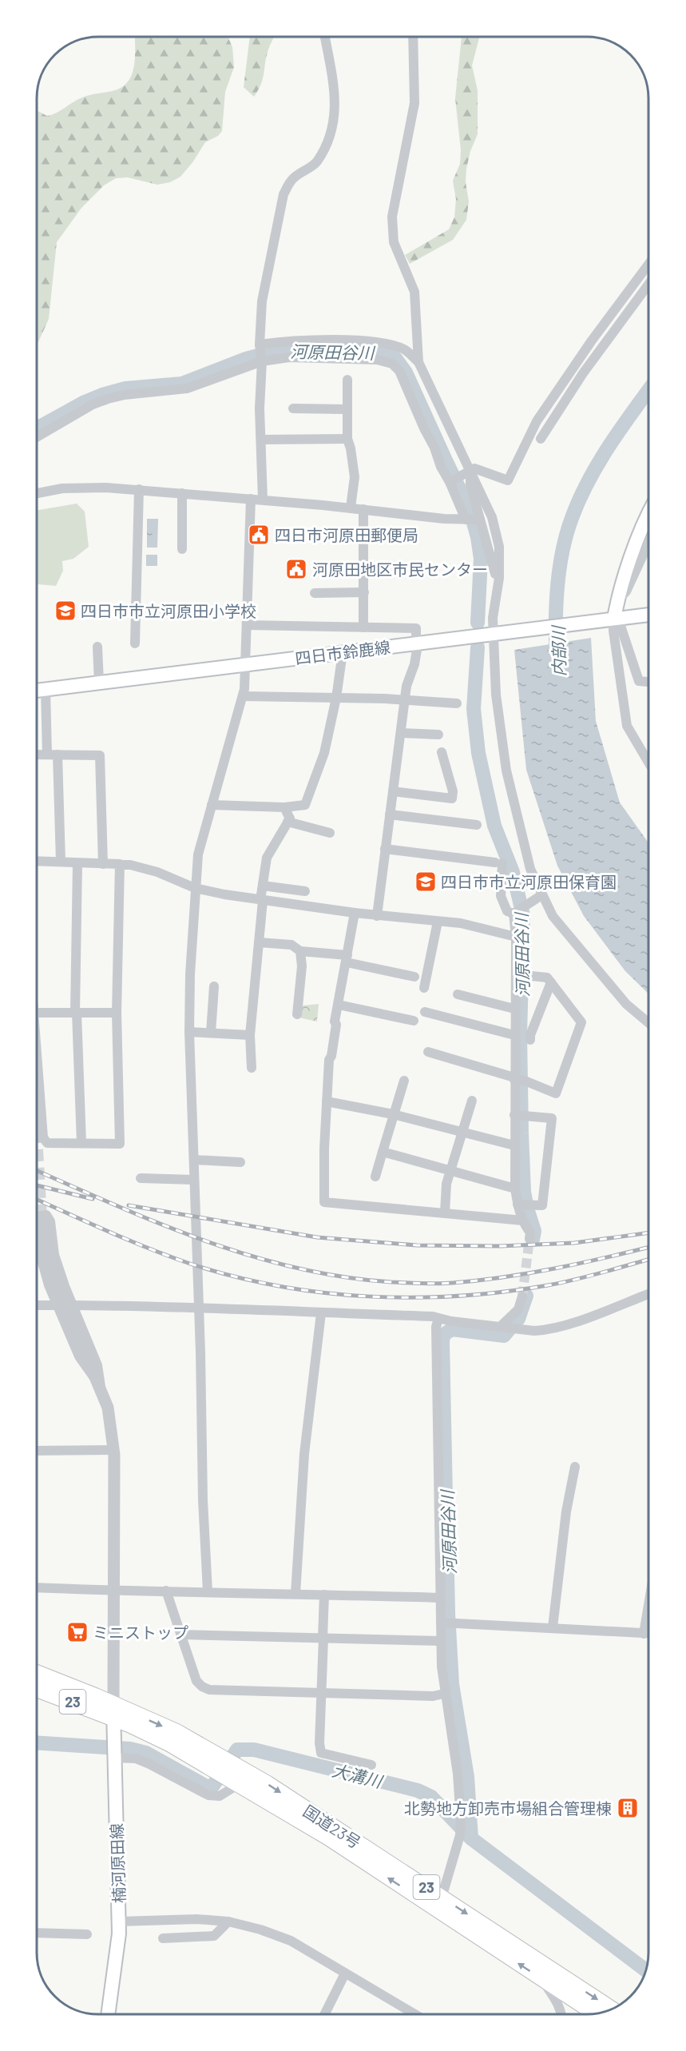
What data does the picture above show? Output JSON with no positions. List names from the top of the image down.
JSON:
{
  "streets": {
    "highway": ["23", "国道23号"],
    "main road": ["四日市鈴鹿線", "楠河原田線"]
  },
  "crossings": [
    ["国道23号", "楠河原田線"]
  ],
  "water": ["河原田谷川", "内部川", "大溝川"],
  "places": {
    "public building": ["四日市河原田郵便局", "河原田地区市民センター"],
    "school or university": ["四日市市立河原田小学校", "四日市市立河原田保育園"],
    "supermarket": ["ミニストップ"],
    "building": ["北勢地方卸売市場組合管理棟"]
  }
}
